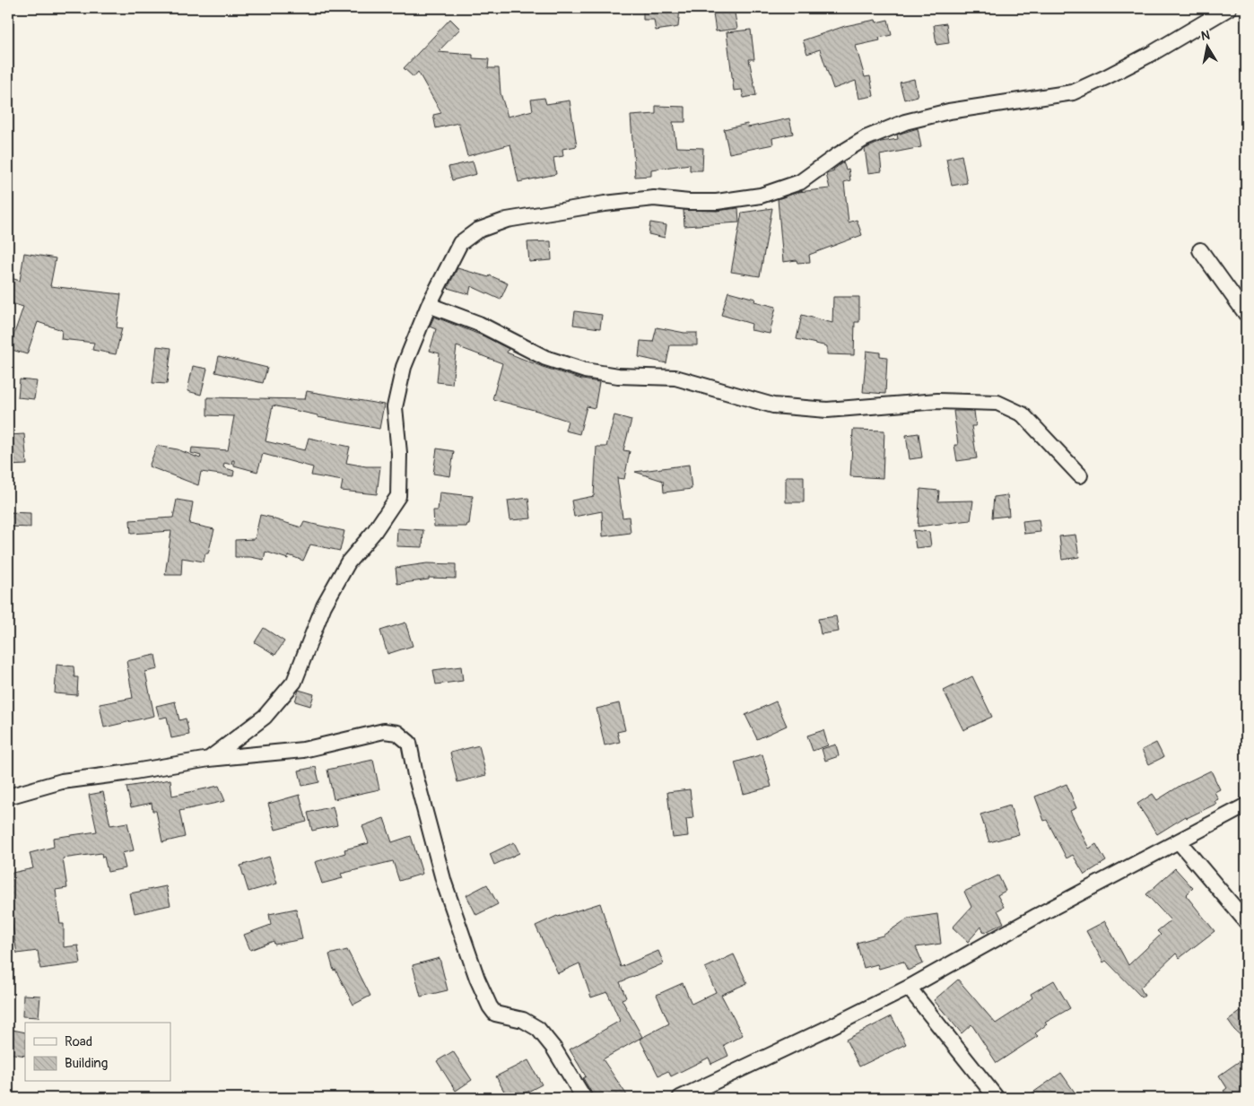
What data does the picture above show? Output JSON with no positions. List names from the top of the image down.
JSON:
{
  "legend": ["Road", "Building"],
  "north": "top"
}
